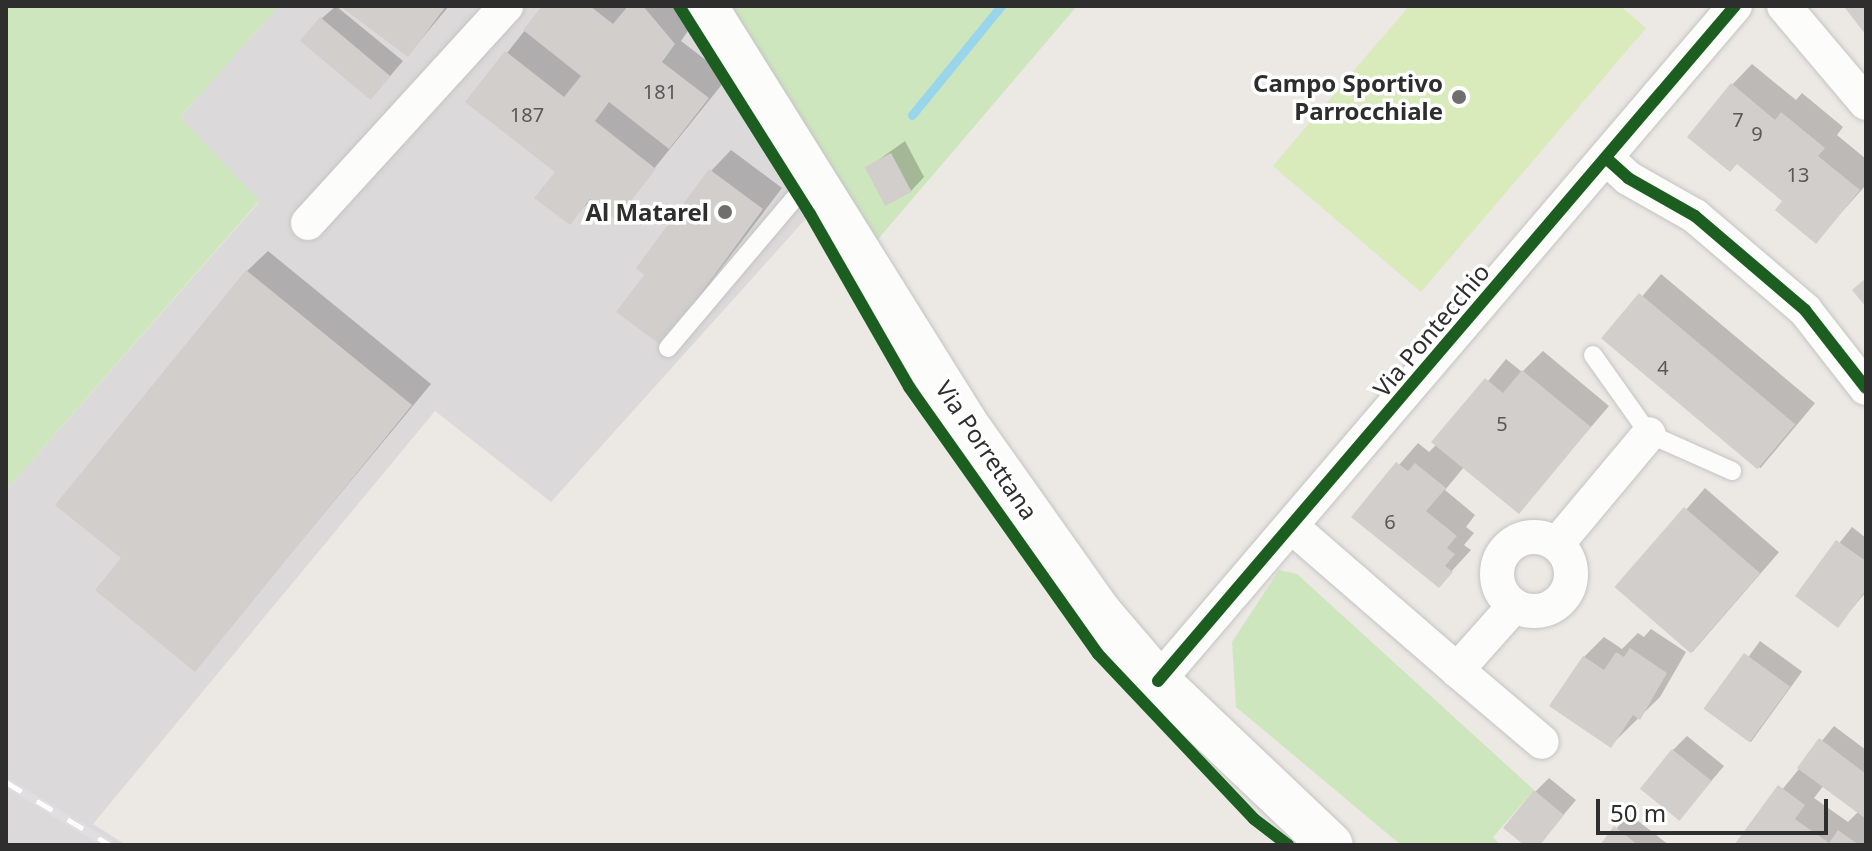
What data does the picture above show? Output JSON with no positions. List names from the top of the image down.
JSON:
{
  "streets": {
    "main road": ["Via Porrettana"],
    "street": ["Via Pontecchio"]
  },
  "crossings": [
    ["Via Pontecchio", "Via Porrettana"]
  ],
  "places": ["Campo Sportivo Parrocchiale", "Al Matarel"],
  "house_numbers": [
    "181",
    "187",
    "7",
    "9",
    "13",
    "4",
    "5",
    "6"
  ],
  "scale_bar": "50 m"
}
